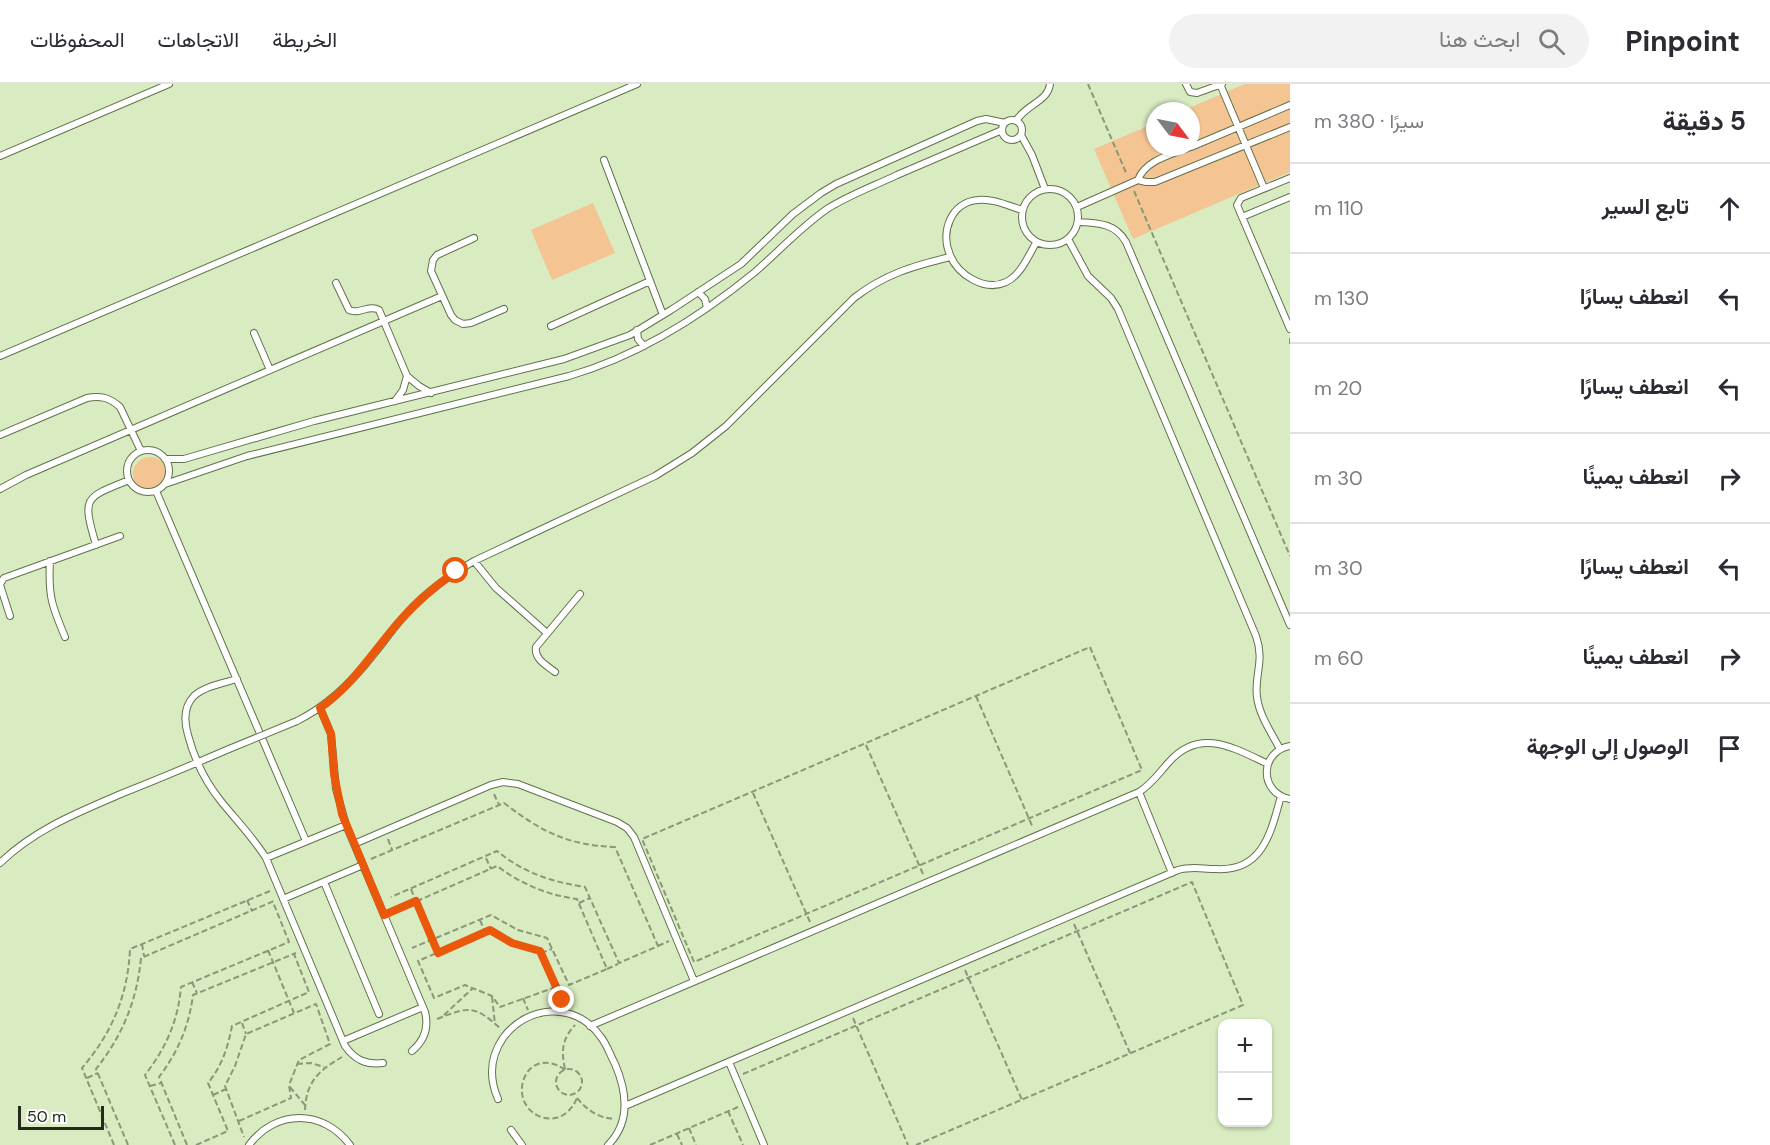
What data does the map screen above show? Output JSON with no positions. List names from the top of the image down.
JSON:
{
  "scale_bar": "50 m",
  "north": "bottom right",
  "page": {
    "header": "Pinpoint",
    "search": "ابحث هنا",
    "nav": ["الخريطة", "الاتجاهات", "المحفوظات"],
    "heading": ["5 دقيقة", "سيرًا · 380 m"],
    "list": [
      ["تابع السير", "110 m"],
      ["انعطف يسارًا", "130 m"],
      ["انعطف يسارًا", "20 m"],
      ["انعطف يمينًا", "30 m"],
      ["انعطف يسارًا", "30 m"],
      ["انعطف يمينًا", "60 m"],
      "الوصول إلى الوجهة"
    ],
    "map_buttons": ["+", "−"],
    "scale": "50 m"
  }
}
